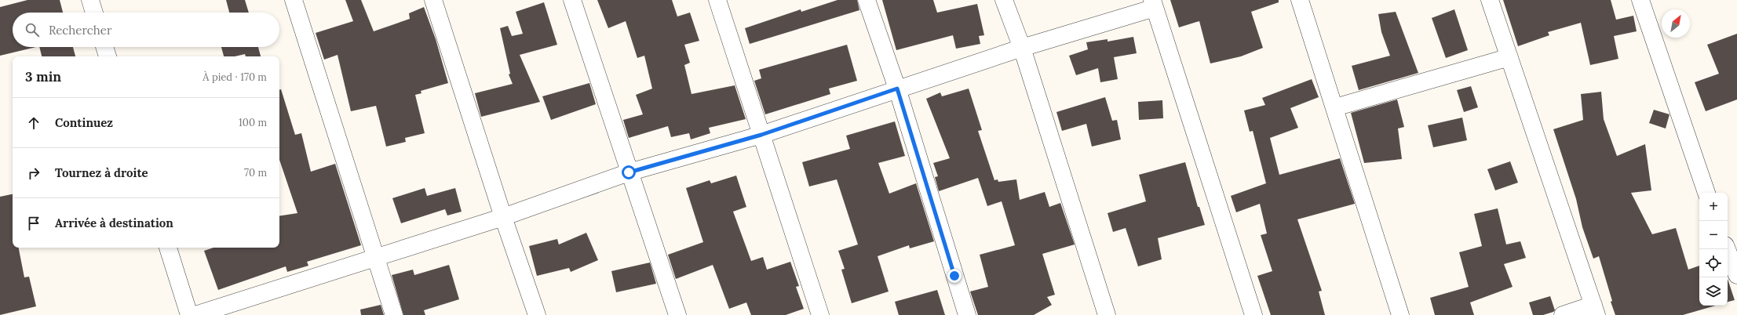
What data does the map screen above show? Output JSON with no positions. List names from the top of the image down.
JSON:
{
  "north": "top right",
  "page": {
    "search": "Rechercher",
    "heading": ["3 min", "À pied · 170 m"],
    "list": [
      ["Continuez", "100 m"],
      ["Tournez à droite", "70 m"],
      "Arrivée à destination"
    ],
    "map_buttons": ["+", "−"]
  }
}
